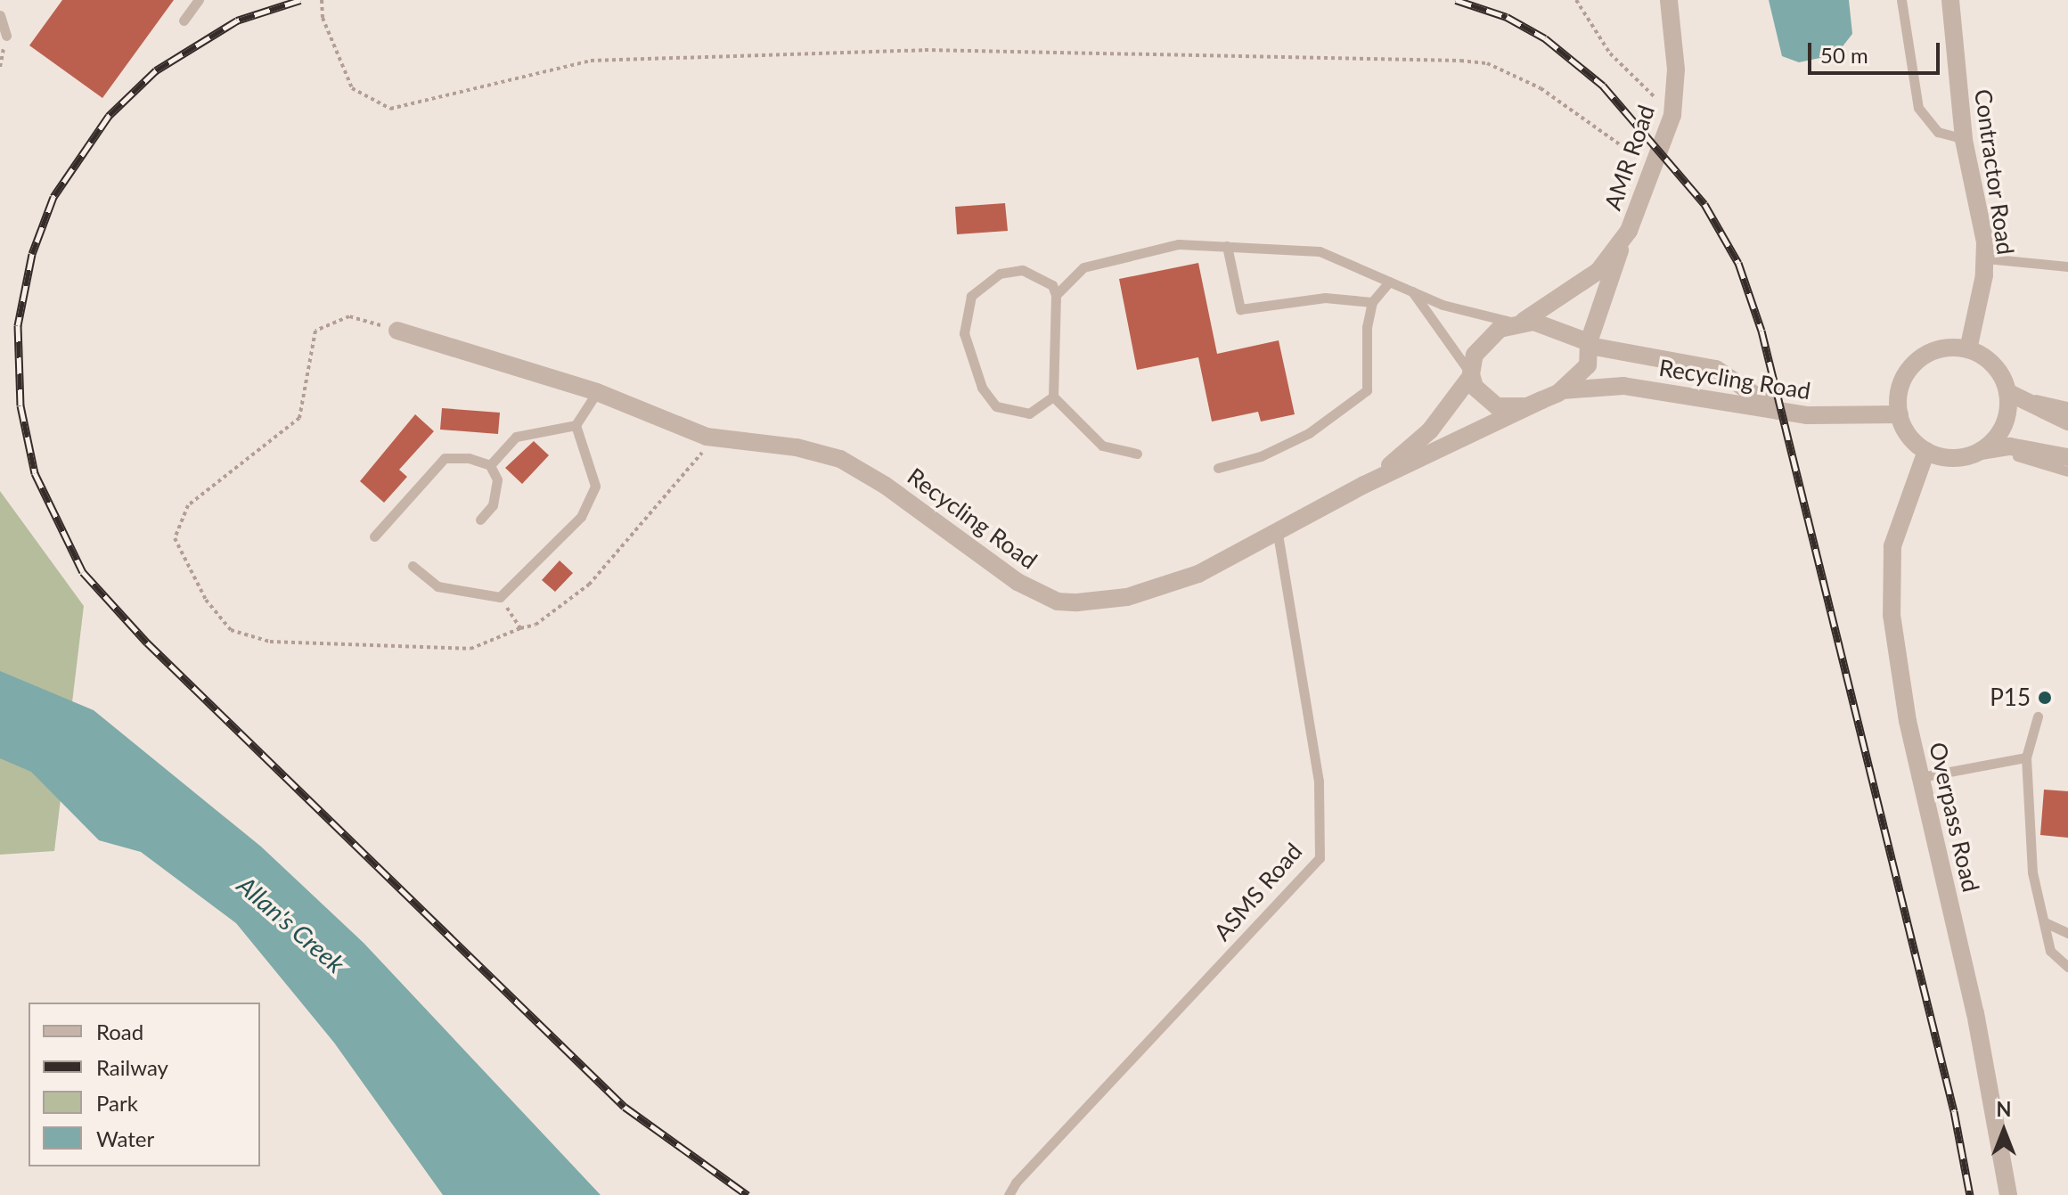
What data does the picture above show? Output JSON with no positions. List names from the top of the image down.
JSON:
{
  "streets": {
    "street": [
      "AMR Road",
      "Contractor Road",
      "Recycling Road",
      "Overpass Road"
    ],
    "lane": ["ASMS Road"]
  },
  "crossings": [
    ["AMR Road", "Recycling Road"],
    ["Contractor Road", "Recycling Road"],
    ["Contractor Road", "Overpass Road"],
    ["Recycling Road", "Overpass Road"],
    ["Recycling Road", "ASMS Road"]
  ],
  "water": ["Allan's Creek"],
  "places": ["P15"],
  "legend": [
    "Road",
    "Railway",
    "Park",
    "Water"
  ],
  "scale_bar": "50 m",
  "north": "top"
}
